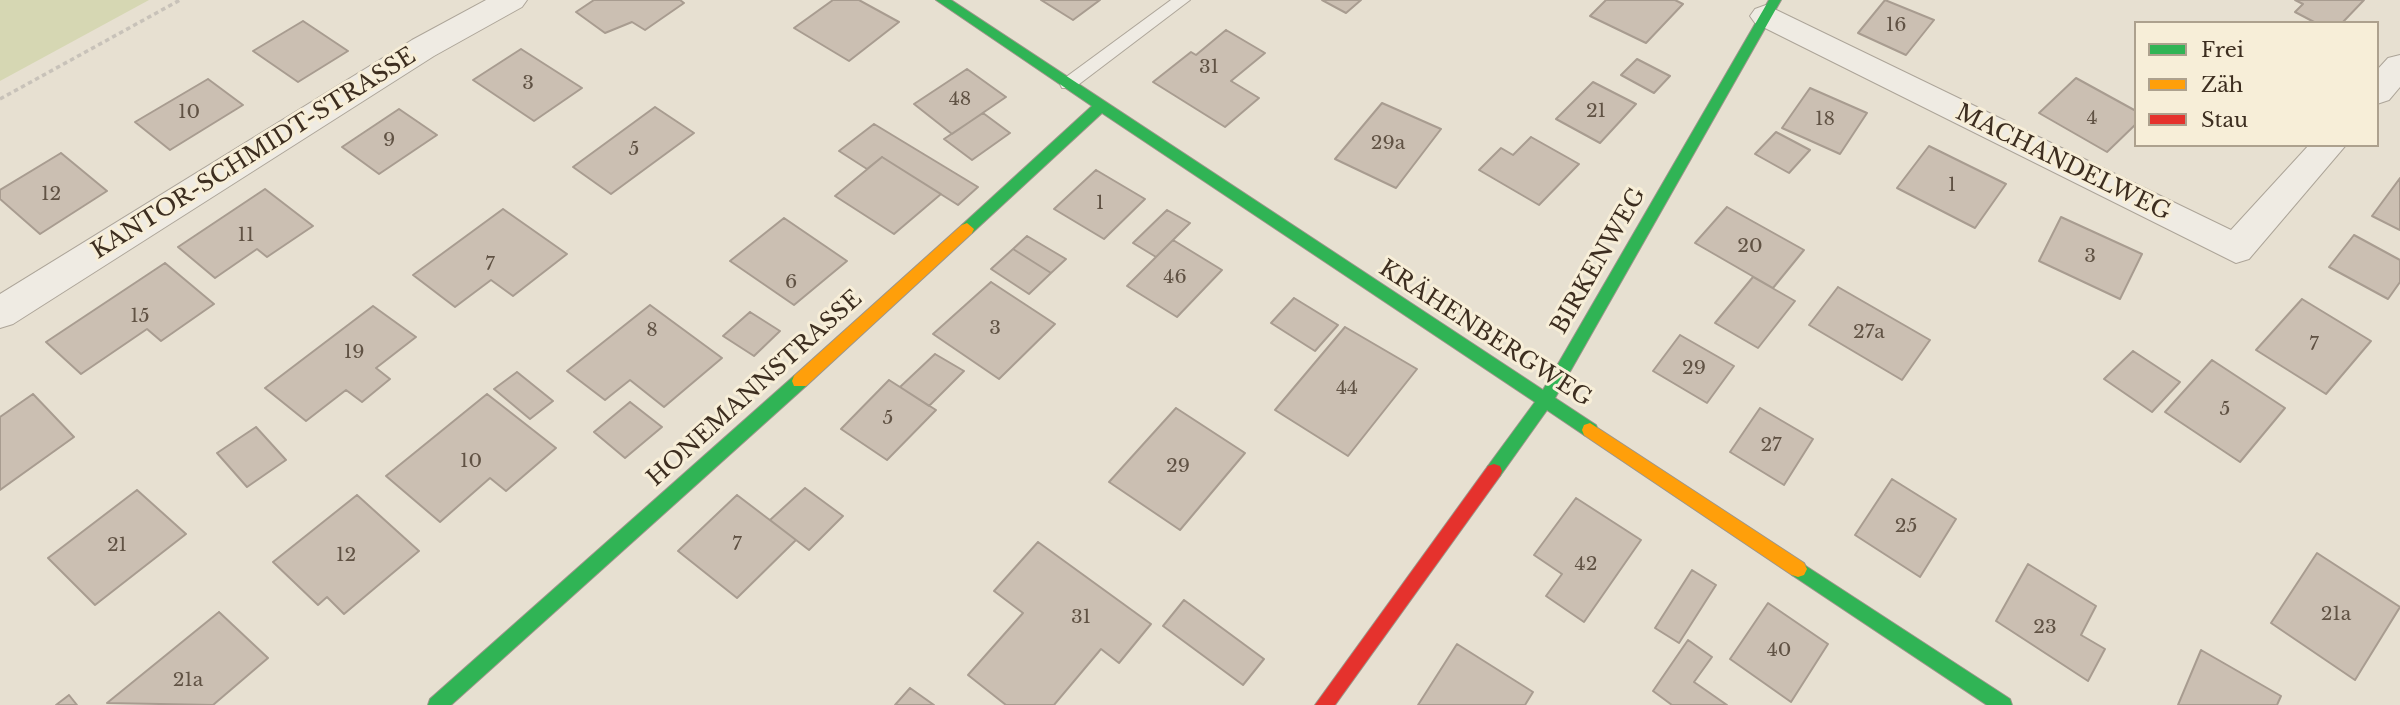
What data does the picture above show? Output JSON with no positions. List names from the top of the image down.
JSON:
{
  "streets": {
    "street": [
      "KANTOR-SCHMIDT-STRASSE",
      "MACHANDELWEG",
      "BIRKENWEG",
      "KRÄHENBERGWEG",
      "HONEMANNSTRASSE"
    ]
  },
  "crossings": [
    ["MACHANDELWEG", "BIRKENWEG"],
    ["BIRKENWEG", "KRÄHENBERGWEG"],
    ["KRÄHENBERGWEG", "HONEMANNSTRASSE"]
  ],
  "house_numbers": [
    "16",
    "31",
    "3",
    "48",
    "21",
    "10",
    "4",
    "18",
    "9",
    "29a",
    "5",
    "1",
    "12",
    "1",
    "11",
    "20",
    "3",
    "7",
    "46",
    "6",
    "15",
    "3",
    "8",
    "27a",
    "7",
    "19",
    "29",
    "44",
    "5",
    "5",
    "27",
    "10",
    "29",
    "25",
    "7",
    "21",
    "12",
    "42",
    "21a",
    "31",
    "23",
    "40",
    "21a"
  ],
  "legend": ["Frei", "Zäh", "Stau"]
}
